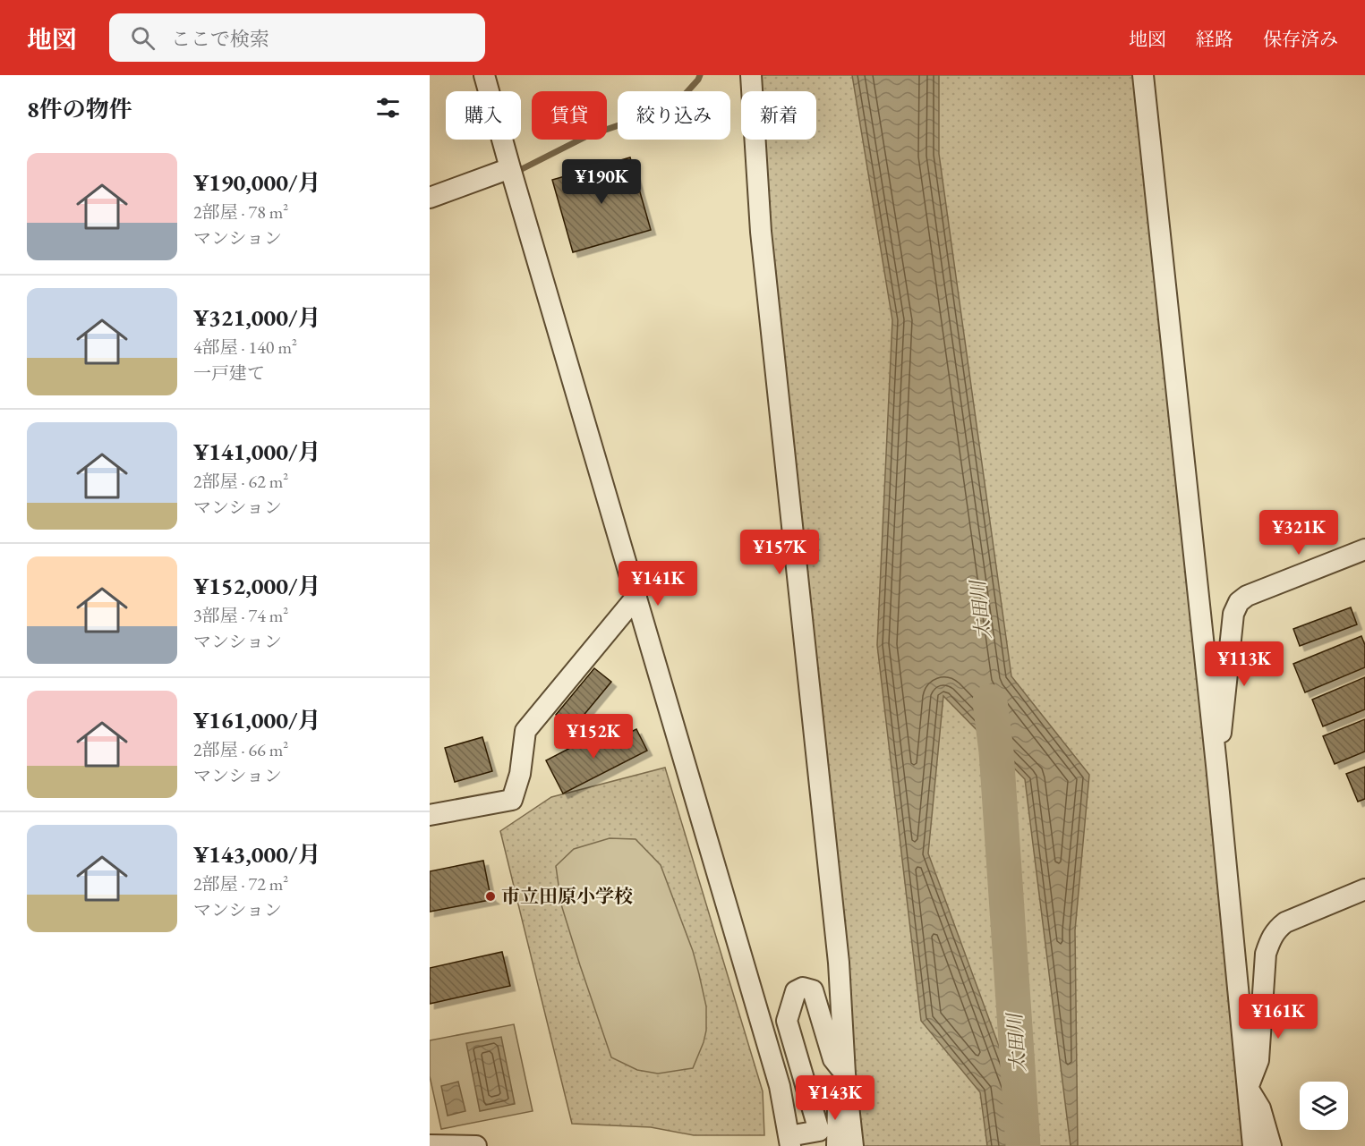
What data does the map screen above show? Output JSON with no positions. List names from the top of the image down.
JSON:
{
  "water": ["太田川"],
  "places": ["市立田原小学校"],
  "page": {
    "header": "地図",
    "search": "ここで検索",
    "nav": ["地図", "経路", "保存済み"],
    "heading": "8件の物件",
    "chip": [
      "購入",
      "賃貸",
      "絞り込み",
      "新着"
    ],
    "list": [
      {
        "name": "¥190,000/月",
        "note": "2部屋 · 78 m² · マンション"
      },
      {
        "name": "¥321,000/月",
        "note": "4部屋 · 140 m² · 一戸建て"
      },
      {
        "name": "¥141,000/月",
        "note": "2部屋 · 62 m² · マンション"
      },
      {
        "name": "¥152,000/月",
        "note": "3部屋 · 74 m² · マンション"
      },
      {
        "name": "¥161,000/月",
        "note": "2部屋 · 66 m² · マンション"
      },
      {
        "name": "¥143,000/月",
        "note": "2部屋 · 72 m² · マンション"
      }
    ],
    "price": [
      "¥190K",
      "¥321K",
      "¥157K",
      "¥141K",
      "¥113K",
      "¥152K",
      "¥161K",
      "¥143K"
    ]
  }
}
